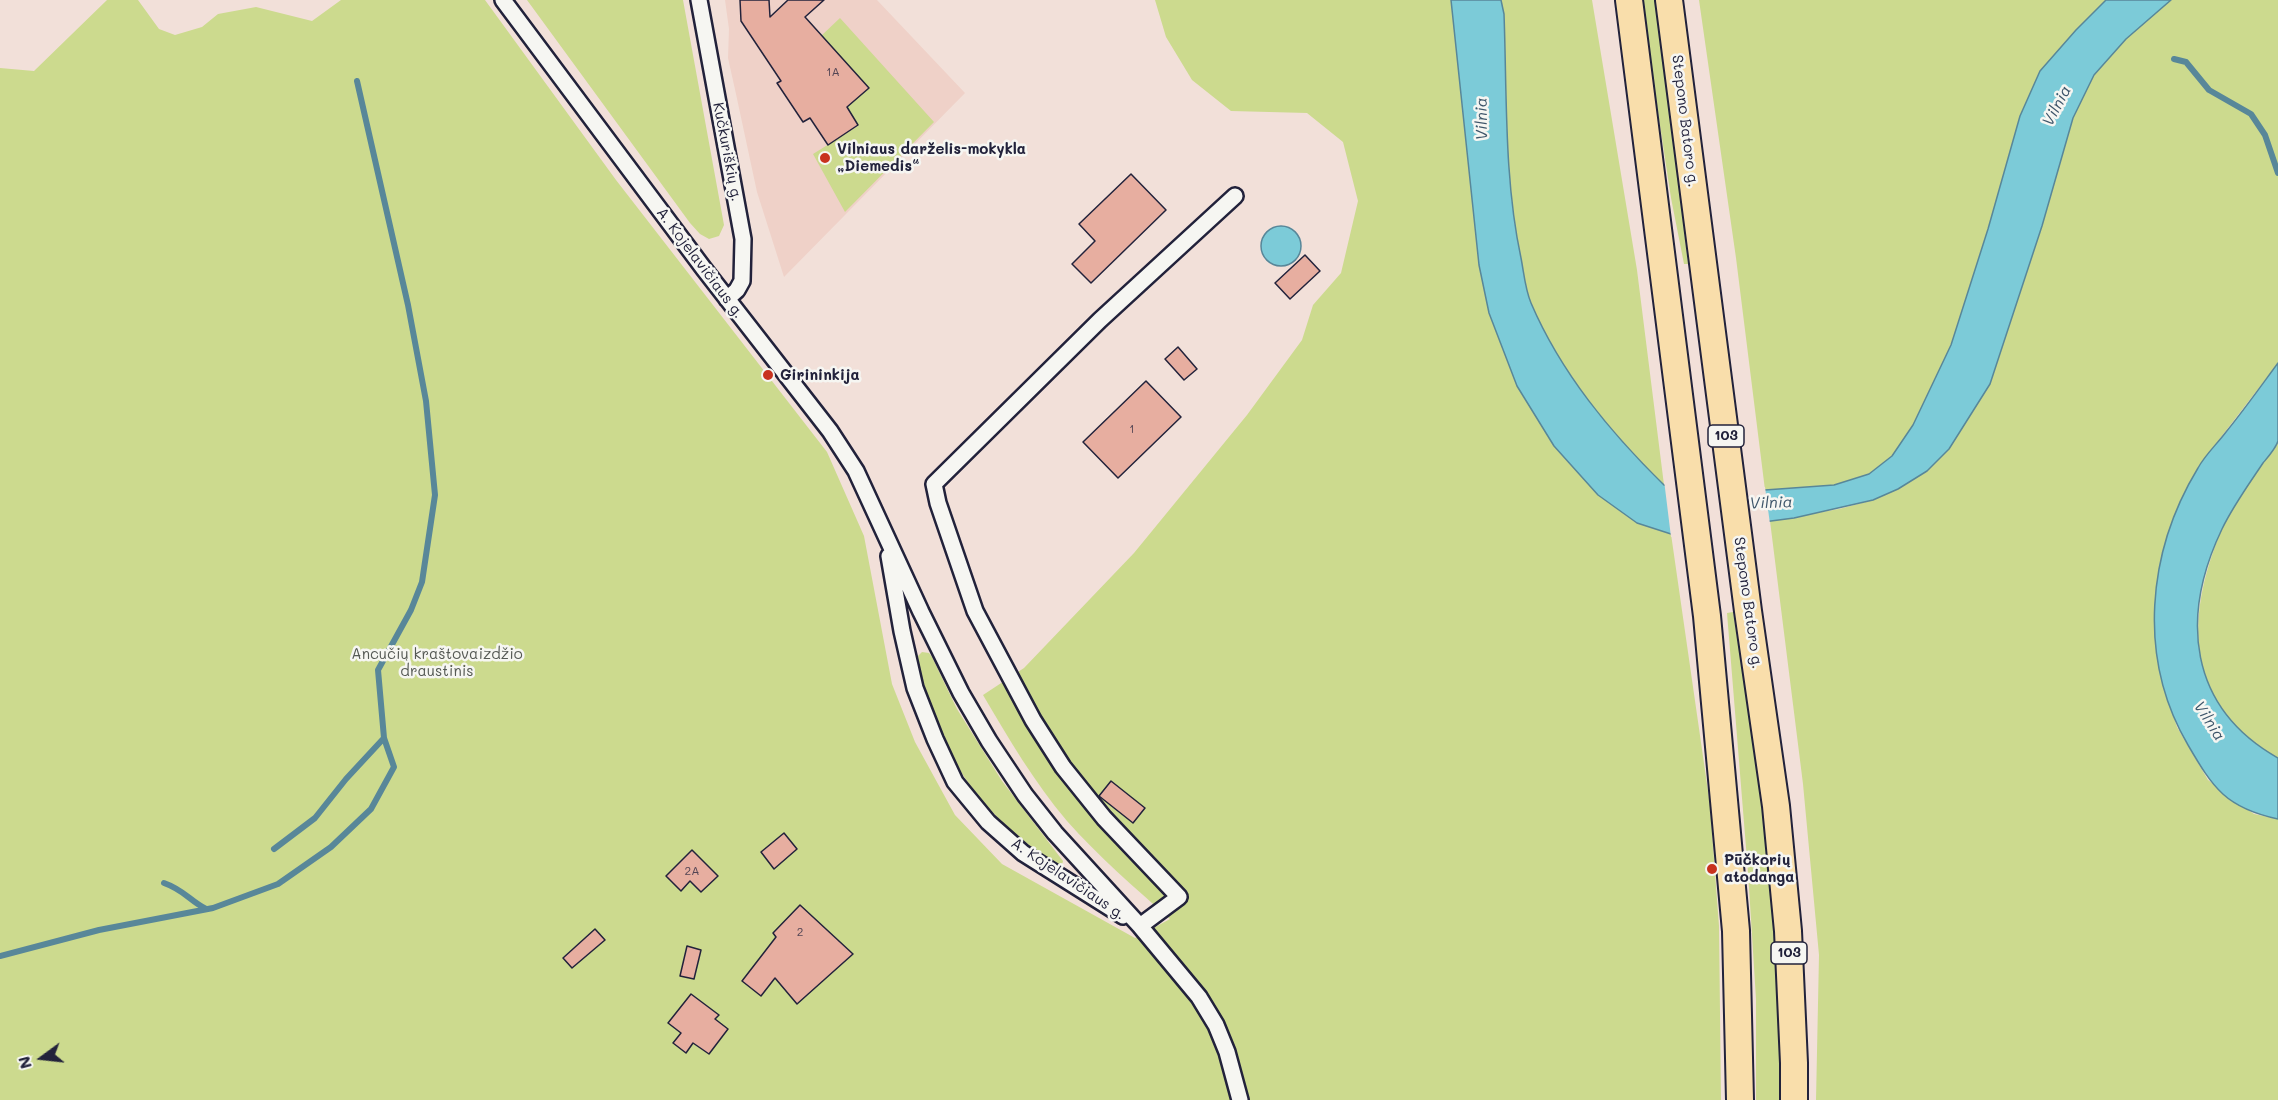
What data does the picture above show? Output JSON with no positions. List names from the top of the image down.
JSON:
{
  "streets": {
    "main road": ["Stepono Batoro g.", "103"],
    "street": ["Kučkuriškių g.", "A. Kojelavičiaus g."]
  },
  "crossings": [
    ["Kučkuriškių g.", "A. Kojelavičiaus g."]
  ],
  "water": ["Vilnia"],
  "parks": ["Ancučių kraštovaizdžio draustinis"],
  "places": ["Vilniaus darželis-mokykla „Diemedis“", "Girininkija", "Pūčkorių atodanga"],
  "house_numbers": [
    "1A",
    "1",
    "2A",
    "2"
  ],
  "north": "left"
}
